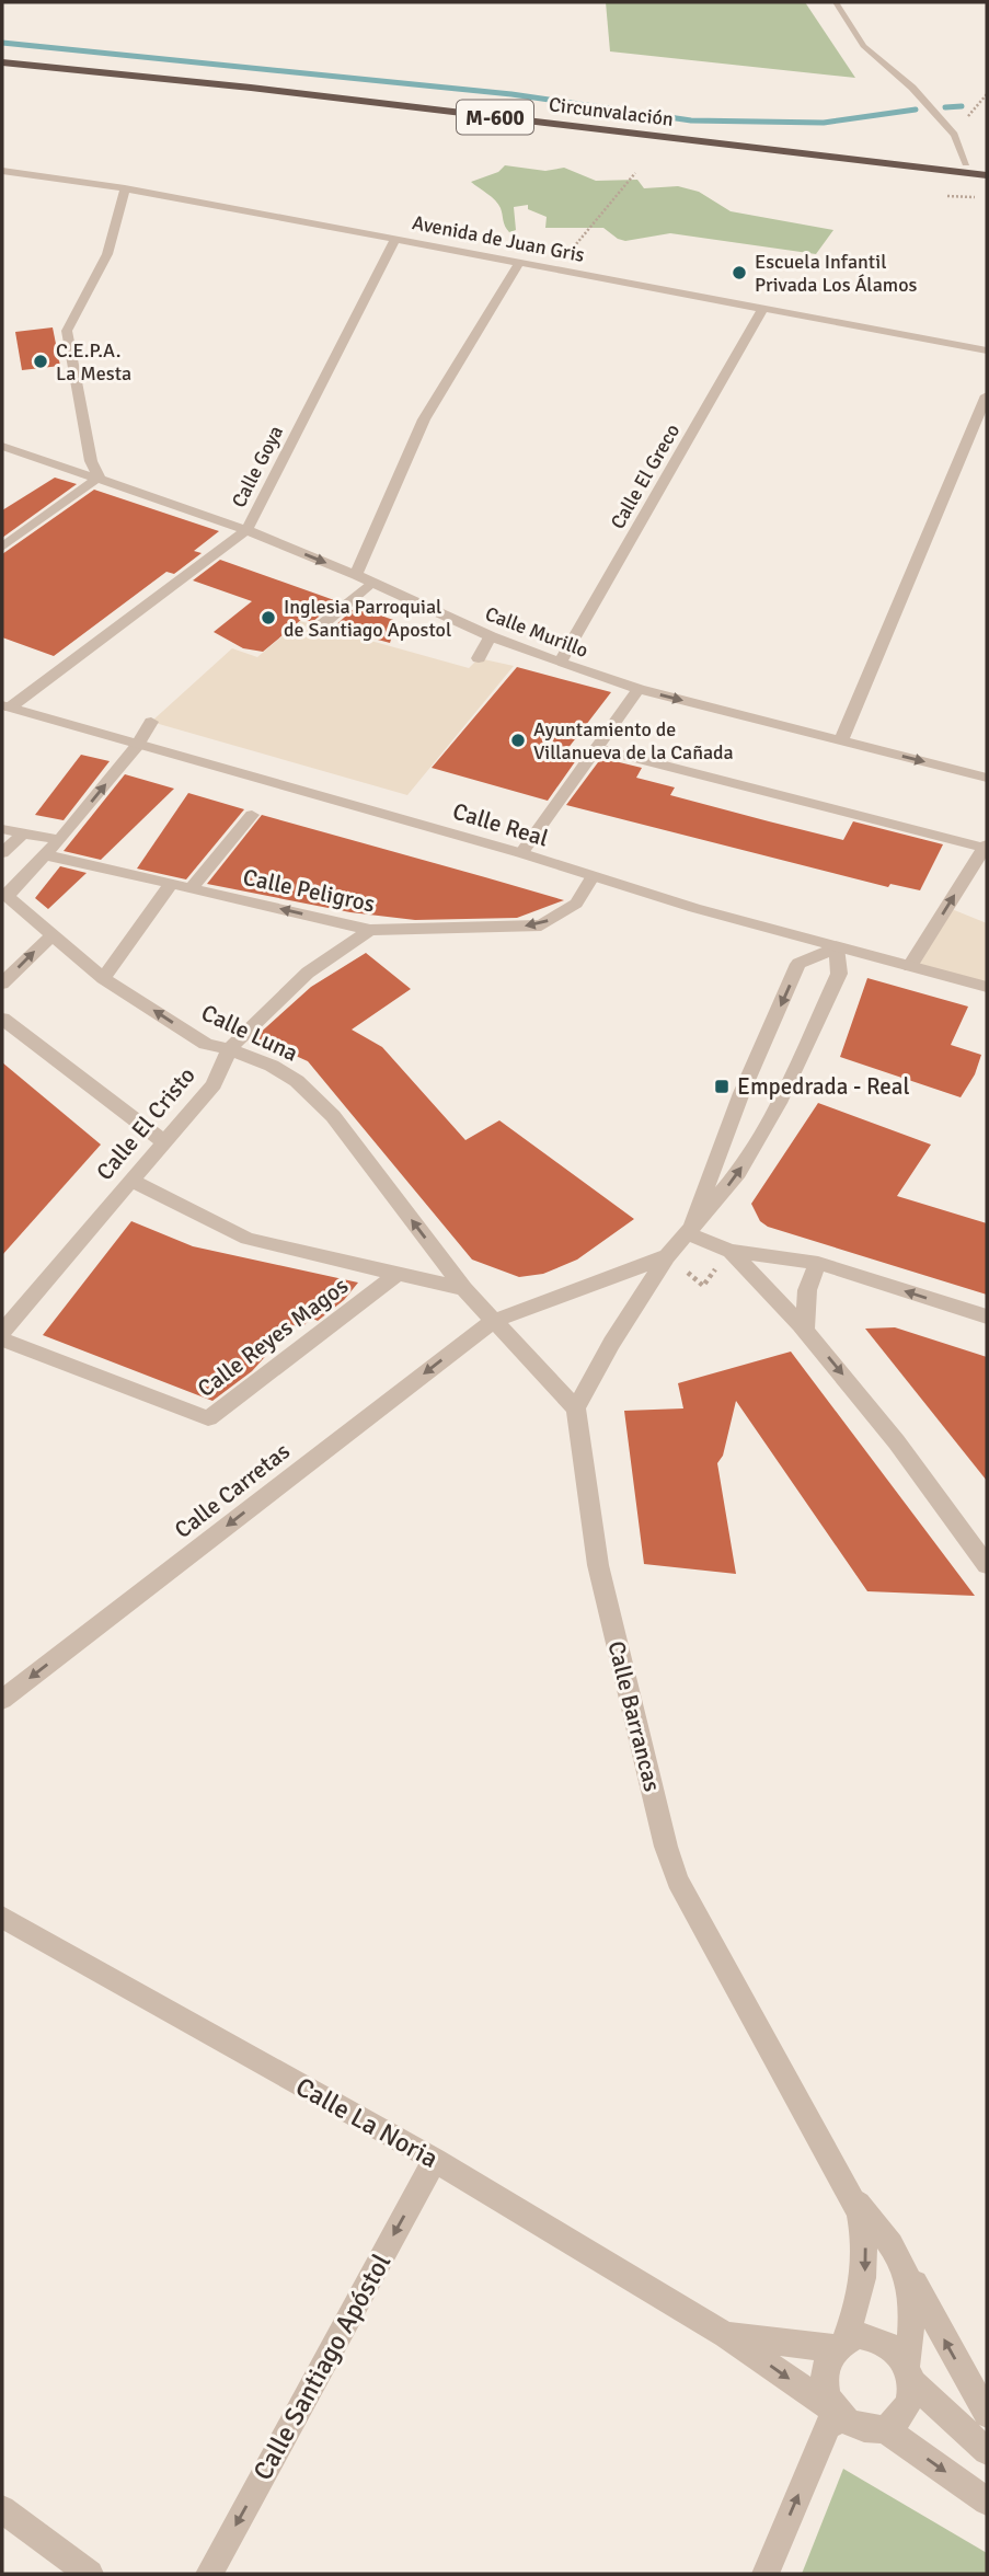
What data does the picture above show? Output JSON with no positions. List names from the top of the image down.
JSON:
{
  "streets": {
    "highway": ["Circunvalación", "M-600"],
    "street": [
      "Avenida de Juan Gris",
      "Calle Goya",
      "Calle El Greco",
      "Calle Murillo",
      "Calle Real",
      "Calle Peligros",
      "Calle Luna",
      "Calle El Cristo",
      "Calle Reyes Magos",
      "Calle Carretas",
      "Calle Barrancas",
      "Calle La Noria",
      "Calle Santiago Apóstol"
    ]
  },
  "crossings": [
    ["Avenida de Juan Gris", "Calle Goya"],
    ["Avenida de Juan Gris", "Calle El Greco"],
    ["Calle Goya", "Calle Murillo"],
    ["Calle Goya", "Calle Real"],
    ["Calle El Greco", "Calle Murillo"],
    ["Calle Real", "Calle Peligros"],
    ["Calle Peligros", "Calle El Cristo"],
    ["Calle Luna", "Calle El Cristo"],
    ["Calle Luna", "Calle Carretas"],
    ["Calle Luna", "Calle Barrancas"],
    ["Calle Barrancas", "Calle La Noria"],
    ["Calle La Noria", "Calle Santiago Apóstol"]
  ],
  "one_way": ["Calle Peligros", "Calle Carretas", "Calle Santiago Apóstol"],
  "places": {
    "other": [
      "Escuela Infantil Privada Los Álamos",
      "C.E.P.A. La Mesta",
      "Inglesia Parroquial de Santiago Apostol",
      "Ayuntamiento de Villanueva de la Cañada"
    ],
    "transit": ["Empedrada - Real"]
  }
}
